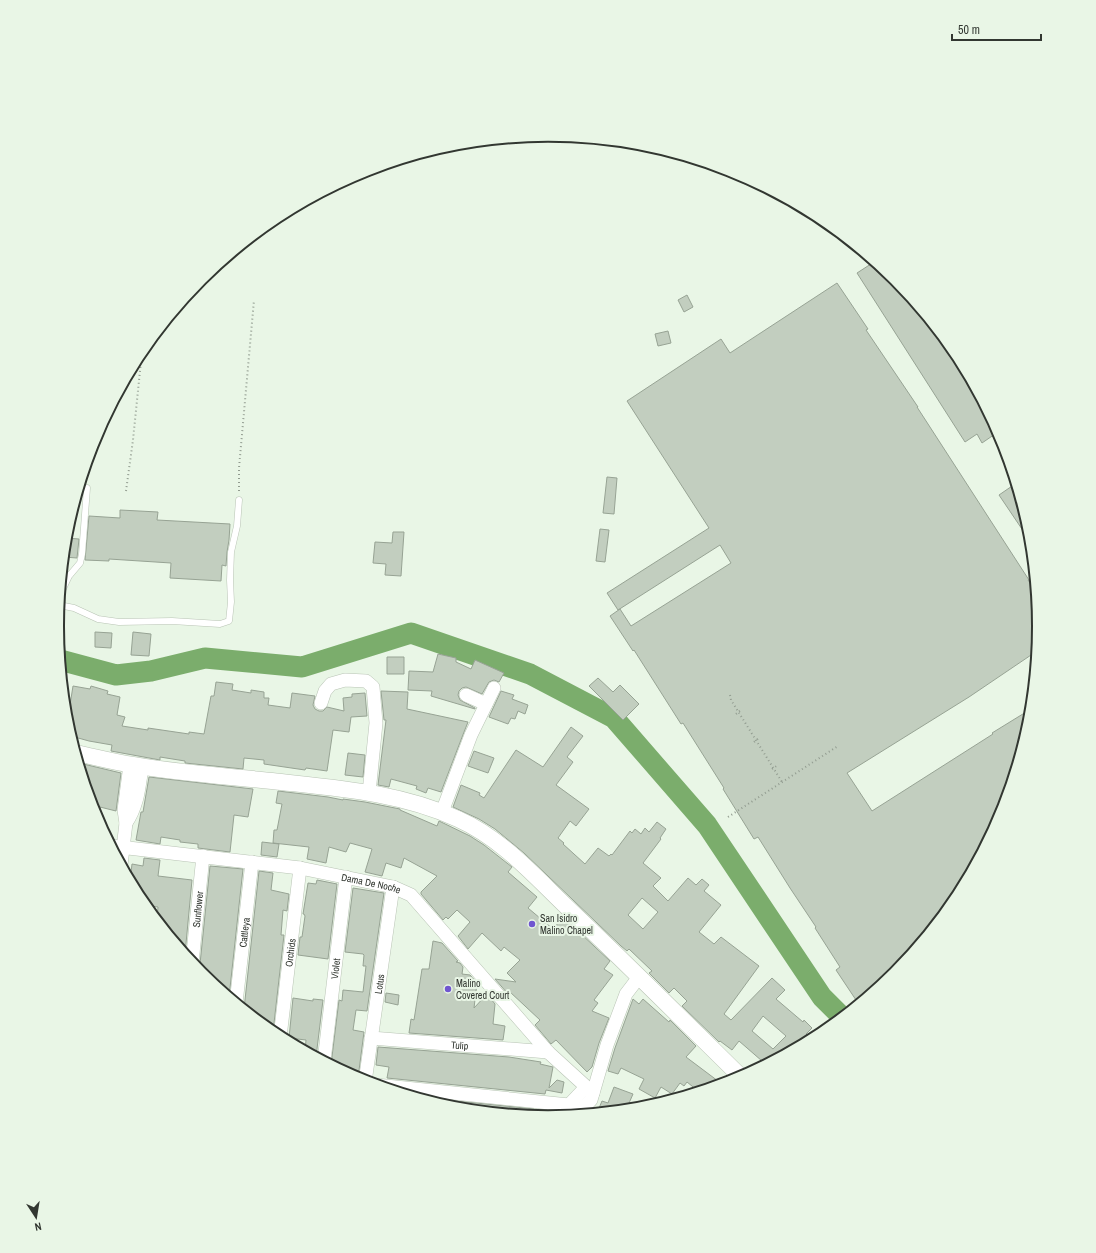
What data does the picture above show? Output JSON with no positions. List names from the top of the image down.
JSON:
{
  "streets": {
    "street": [
      "Dama De Noche",
      "Sunflower",
      "Cattleya",
      "Orchids",
      "Violet",
      "Lotus",
      "Tulip"
    ]
  },
  "crossings": [
    ["Dama De Noche", "Sunflower"],
    ["Dama De Noche", "Cattleya"],
    ["Dama De Noche", "Orchids"],
    ["Dama De Noche", "Violet"],
    ["Dama De Noche", "Lotus"],
    ["Dama De Noche", "Tulip"],
    ["Lotus", "Tulip"]
  ],
  "places": ["San Isidro Malino Chapel", "Malino Covered Court"],
  "scale_bar": "50 m",
  "north": "bottom"
}
